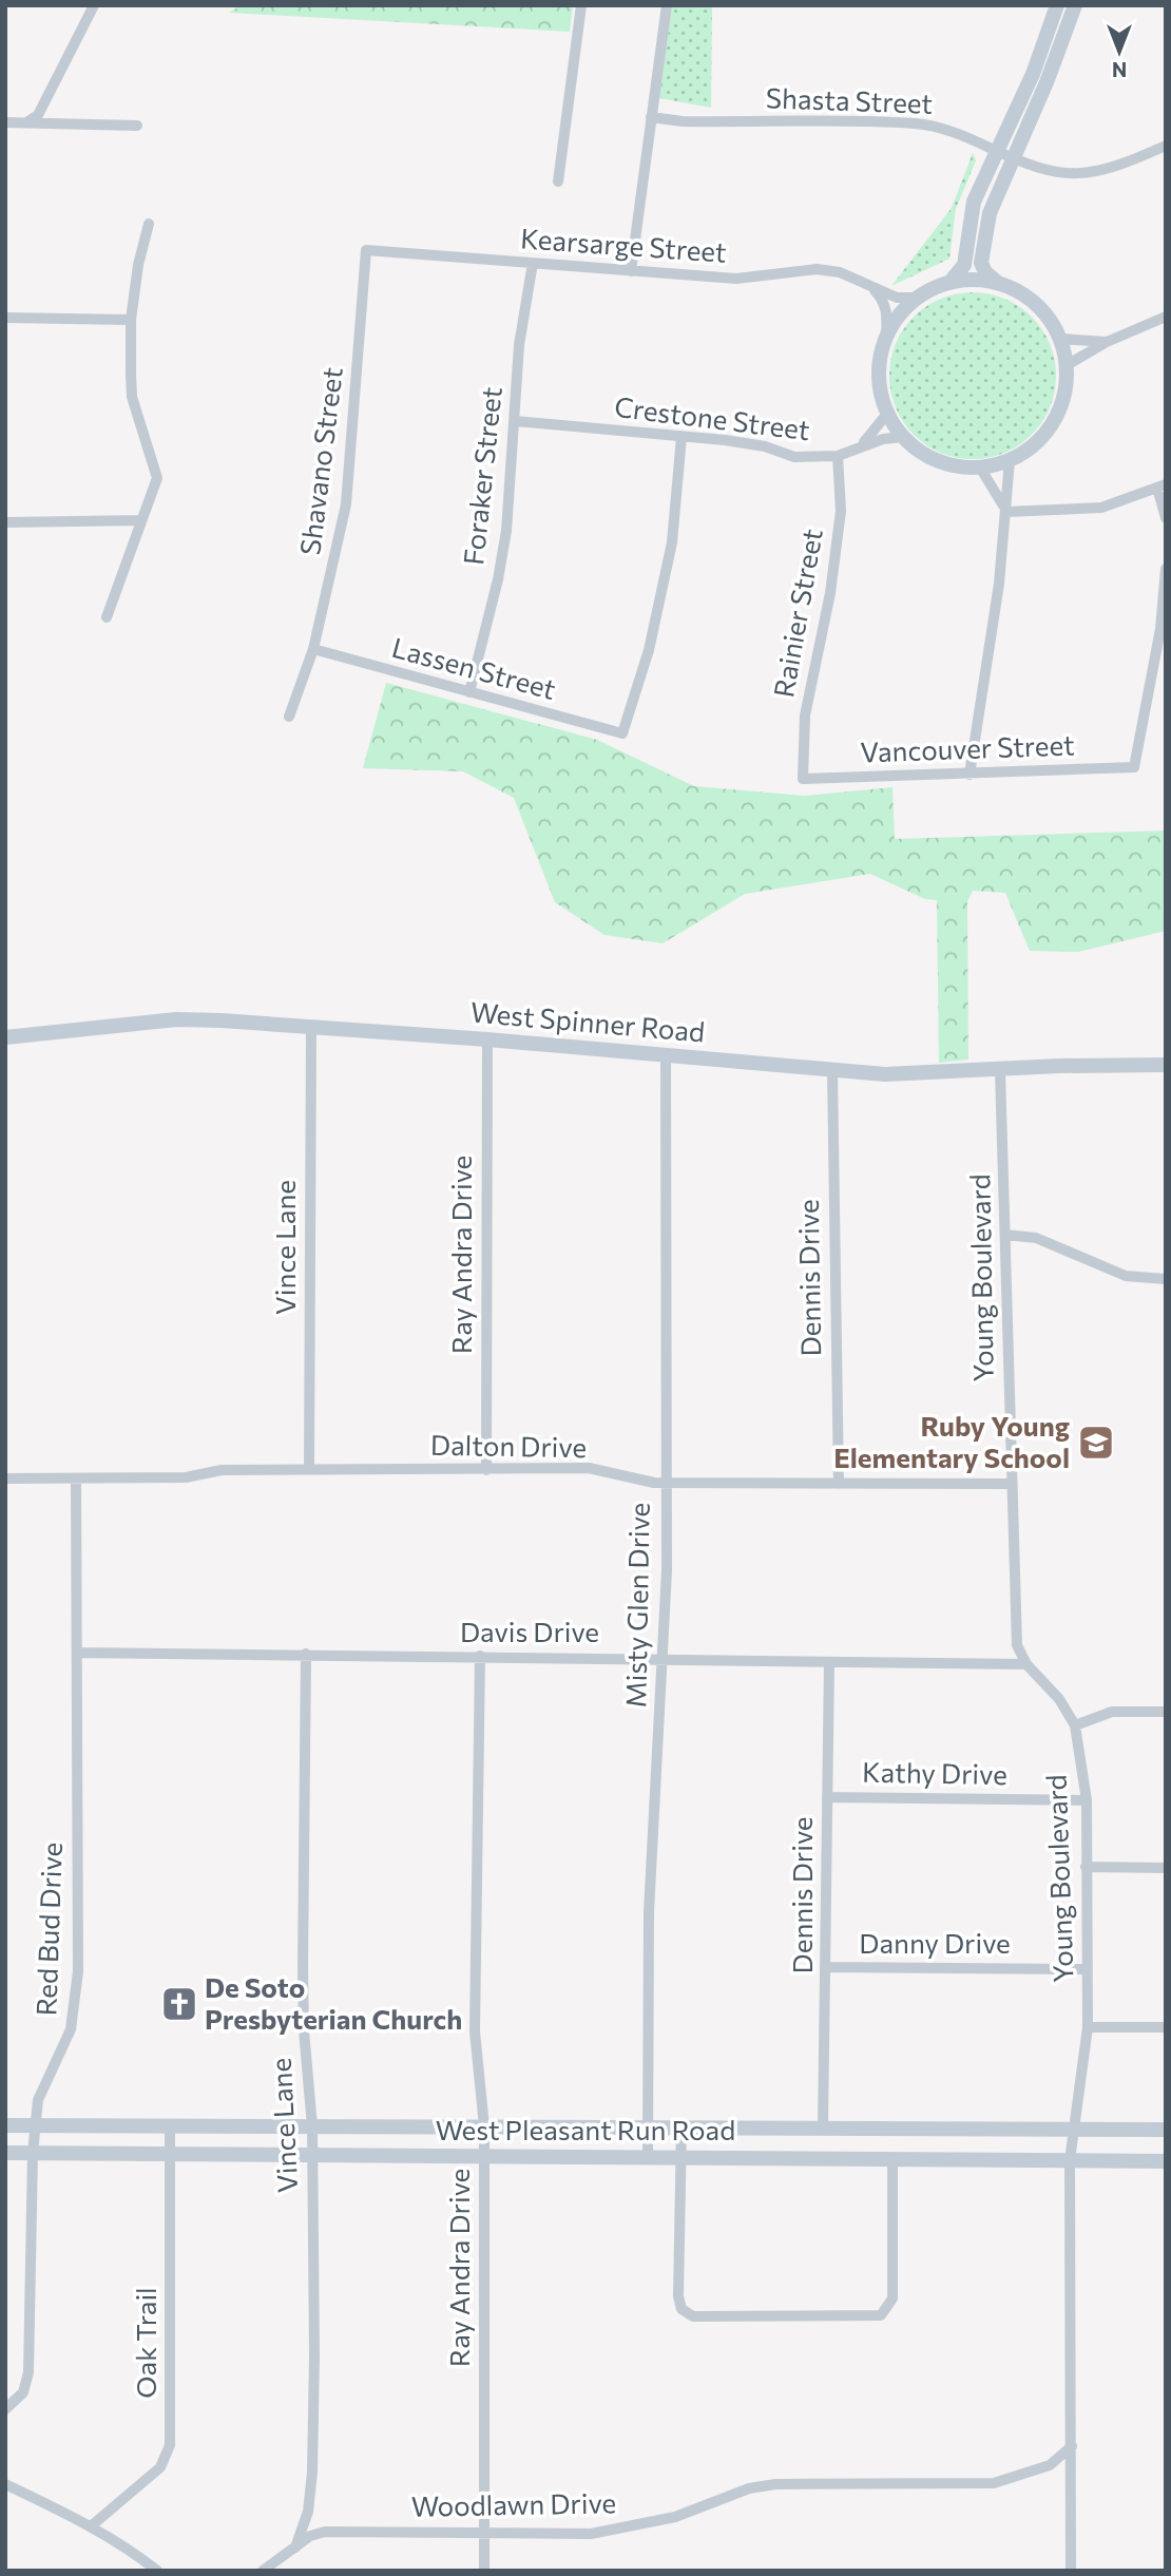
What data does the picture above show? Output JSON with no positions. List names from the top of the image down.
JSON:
{
  "streets": {
    "street": [
      "Shasta Street",
      "Kearsarge Street",
      "Crestone Street",
      "Shavano Street",
      "Foraker Street",
      "Rainier Street",
      "Lassen Street",
      "Vancouver Street",
      "West Spinner Road",
      "Vince Lane",
      "Ray Andra Drive",
      "Dennis Drive",
      "Young Boulevard",
      "Dalton Drive",
      "Misty Glen Drive",
      "Davis Drive",
      "Kathy Drive",
      "Red Bud Drive",
      "Danny Drive",
      "West Pleasant Run Road",
      "Oak Trail",
      "Woodlawn Drive"
    ]
  },
  "crossings": [
    ["Kearsarge Street", "Crestone Street"],
    ["Kearsarge Street", "Shavano Street"],
    ["Kearsarge Street", "Foraker Street"],
    ["Crestone Street", "Foraker Street"],
    ["Crestone Street", "Rainier Street"],
    ["Crestone Street", "Lassen Street"],
    ["Shavano Street", "Lassen Street"],
    ["Foraker Street", "Lassen Street"],
    ["Rainier Street", "Vancouver Street"],
    ["West Spinner Road", "Vince Lane"],
    ["West Spinner Road", "Ray Andra Drive"],
    ["West Spinner Road", "Dennis Drive"],
    ["West Spinner Road", "Young Boulevard"],
    ["West Spinner Road", "Misty Glen Drive"],
    ["Vince Lane", "Dalton Drive"],
    ["Vince Lane", "Davis Drive"],
    ["Vince Lane", "West Pleasant Run Road"],
    ["Vince Lane", "Woodlawn Drive"],
    ["Ray Andra Drive", "Dalton Drive"],
    ["Ray Andra Drive", "Davis Drive"],
    ["Ray Andra Drive", "West Pleasant Run Road"],
    ["Ray Andra Drive", "Woodlawn Drive"],
    ["Dennis Drive", "Dalton Drive"],
    ["Dennis Drive", "Davis Drive"],
    ["Dennis Drive", "Kathy Drive"],
    ["Dennis Drive", "Danny Drive"],
    ["Dennis Drive", "West Pleasant Run Road"],
    ["Young Boulevard", "Dalton Drive"],
    ["Young Boulevard", "Davis Drive"],
    ["Young Boulevard", "Kathy Drive"],
    ["Young Boulevard", "Danny Drive"],
    ["Young Boulevard", "West Pleasant Run Road"],
    ["Young Boulevard", "Woodlawn Drive"],
    ["Dalton Drive", "Misty Glen Drive"],
    ["Dalton Drive", "Red Bud Drive"],
    ["Misty Glen Drive", "Davis Drive"],
    ["Misty Glen Drive", "West Pleasant Run Road"],
    ["Davis Drive", "Red Bud Drive"],
    ["Red Bud Drive", "West Pleasant Run Road"],
    ["West Pleasant Run Road", "Oak Trail"]
  ],
  "places": {
    "school or university": ["Ruby Young Elementary School"],
    "church": ["De Soto Presbyterian Church"]
  },
  "north": "bottom"
}
